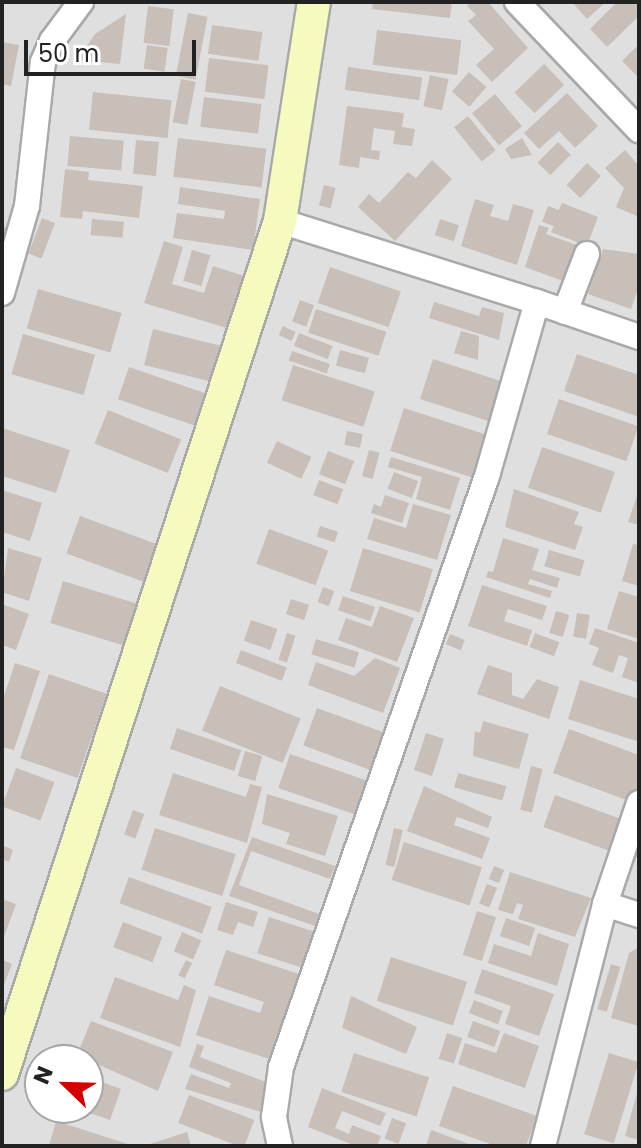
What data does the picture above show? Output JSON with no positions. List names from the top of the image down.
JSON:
{
  "scale_bar": "50 m",
  "north": "top left"
}
